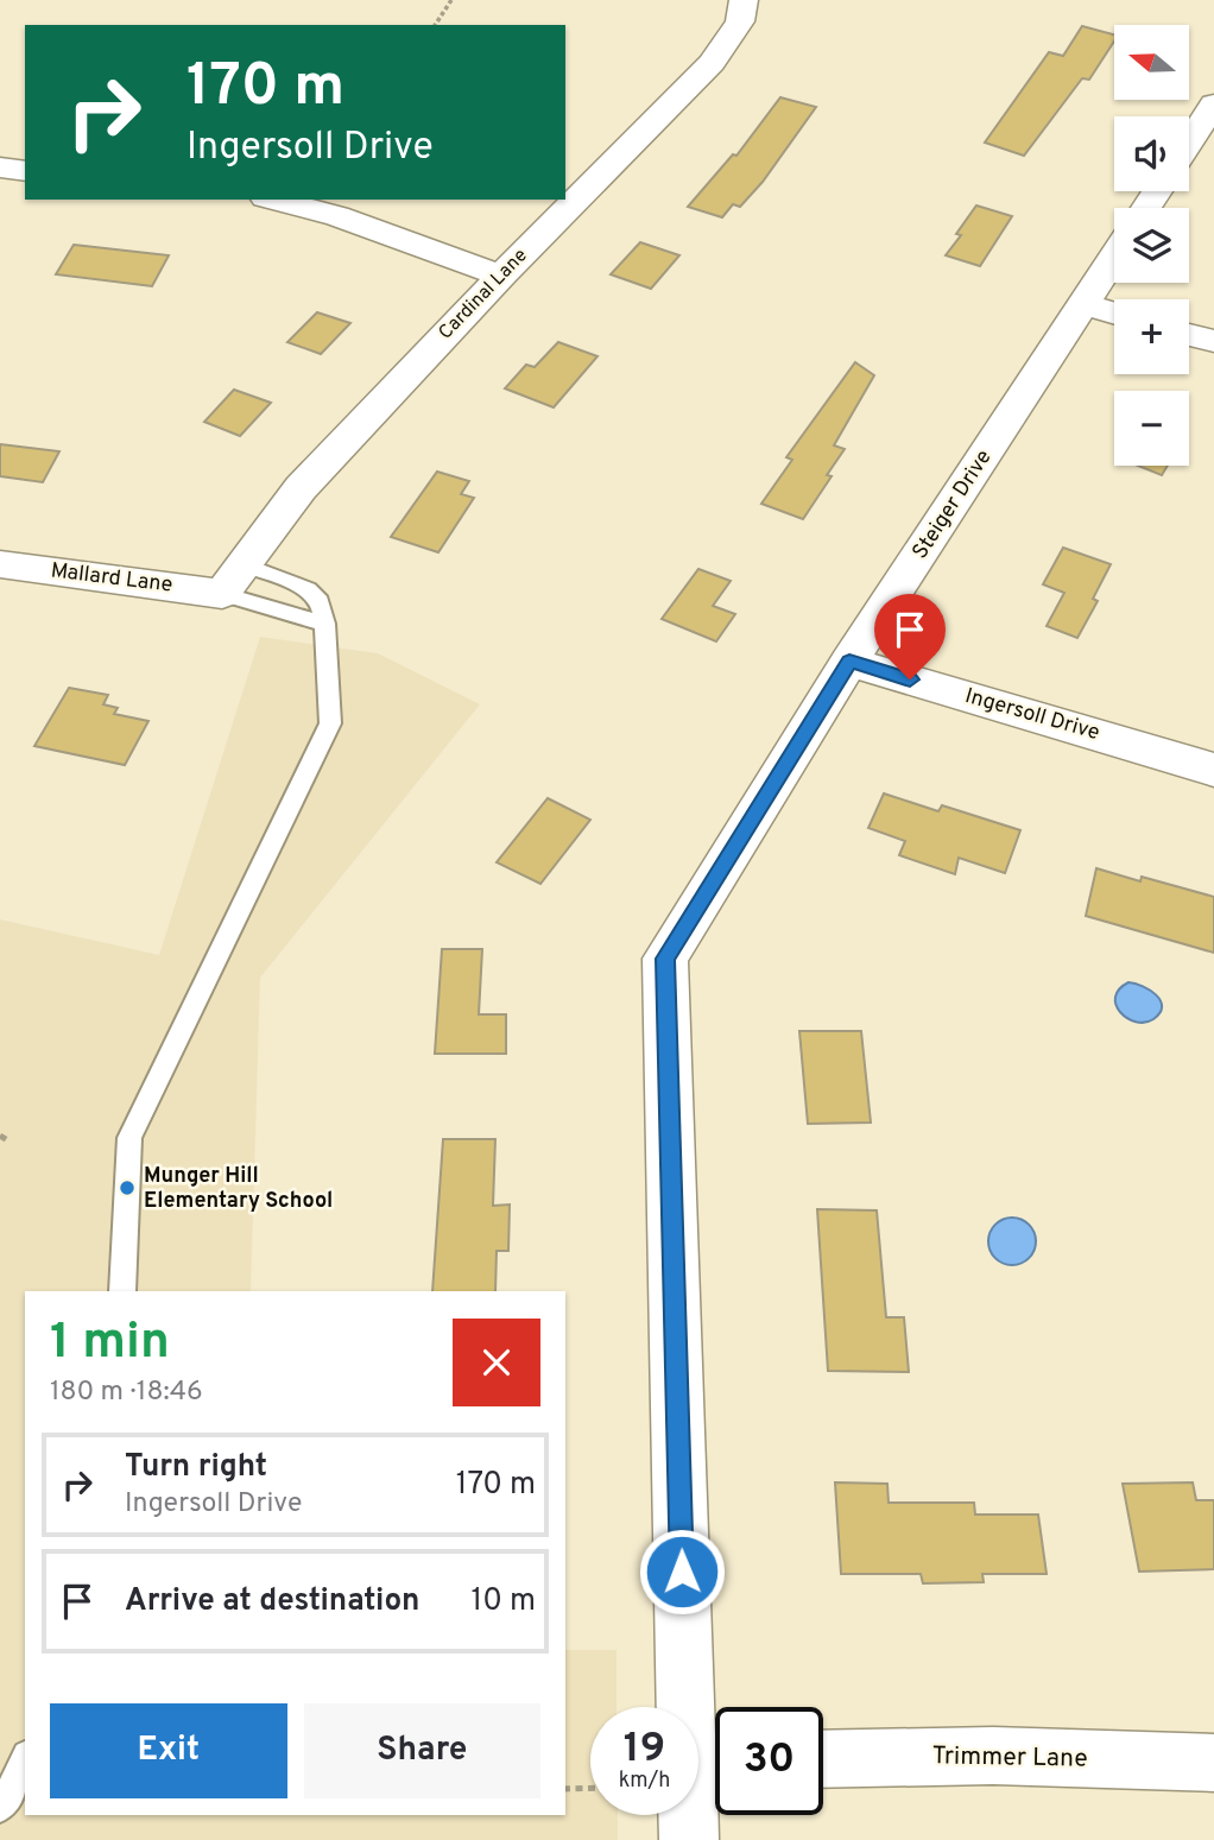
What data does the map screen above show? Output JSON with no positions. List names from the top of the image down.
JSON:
{
  "streets": {
    "street": [
      "Cardinal Lane",
      "Steiger Drive",
      "Mallard Lane",
      "Ingersoll Drive",
      "Trimmer Lane"
    ]
  },
  "crossings": [
    ["Cardinal Lane", "Mallard Lane"],
    ["Steiger Drive", "Ingersoll Drive"]
  ],
  "places": ["Munger Hill Elementary School"],
  "north": "left",
  "page": {
    "map_buttons": ["+", "−"],
    "turn": ["170 m", "Ingersoll Drive"],
    "heading": ["1 min", "180 m · 18:46"],
    "list": [
      {
        "name": "Turn right",
        "note": "Ingersoll Drive",
        "value": "170 m"
      },
      {
        "name": "Arrive at destination",
        "value": "10 m"
      }
    ],
    "buttons": ["Exit", "Share"],
    "speed": "19 km/h",
    "limit": "30"
  }
}
